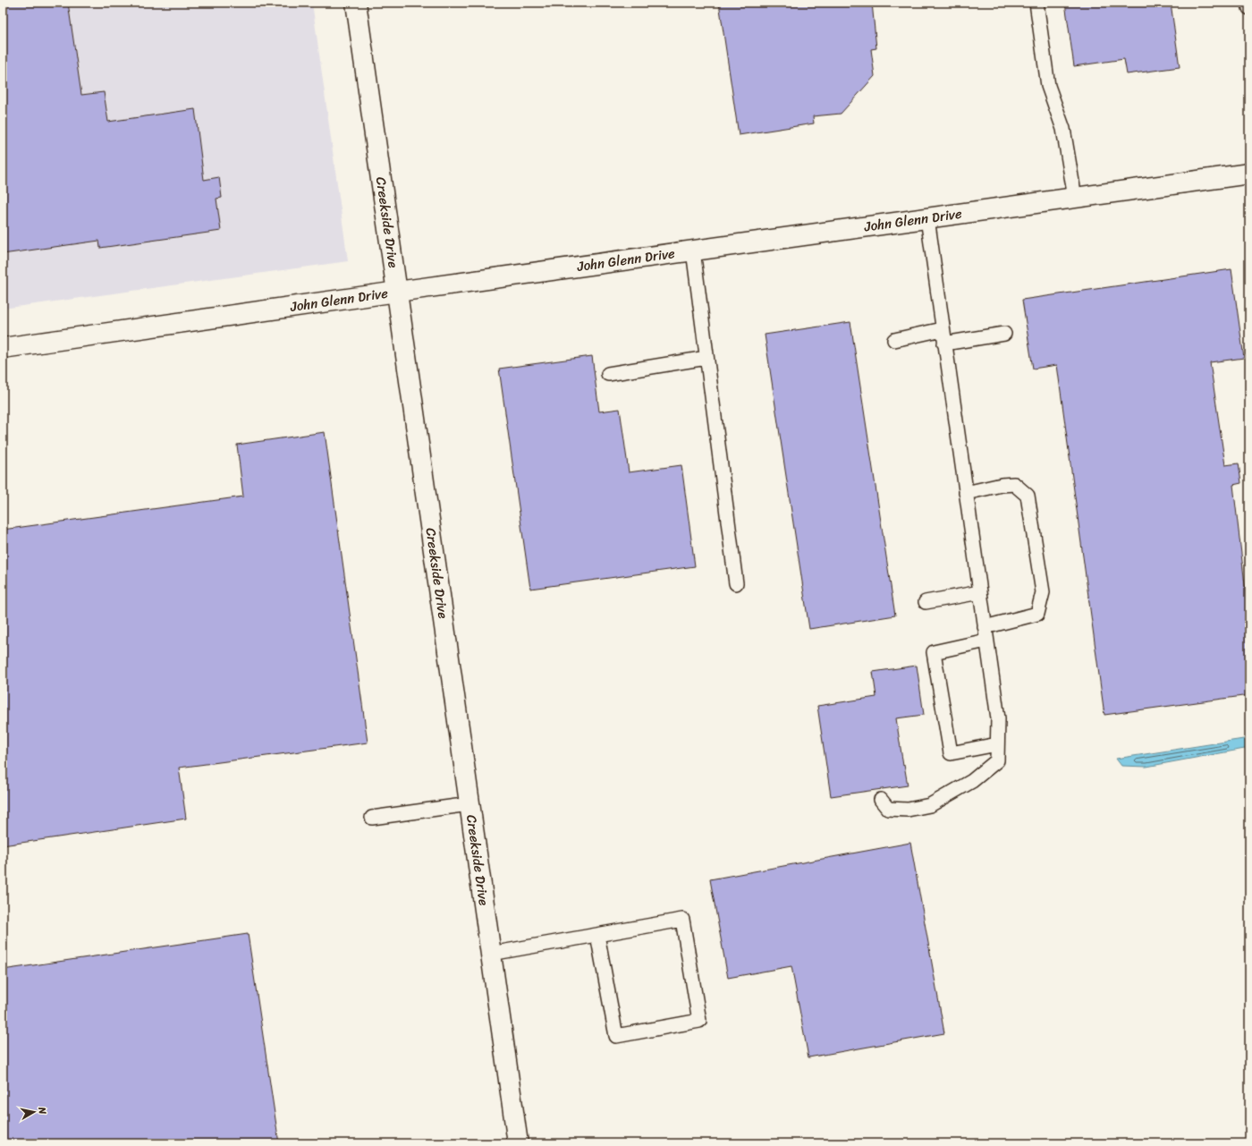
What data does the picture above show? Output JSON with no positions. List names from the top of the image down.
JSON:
{
  "streets": {
    "street": ["John Glenn Drive", "Creekside Drive"]
  },
  "crossings": [
    ["John Glenn Drive", "Creekside Drive"]
  ],
  "north": "right"
}
